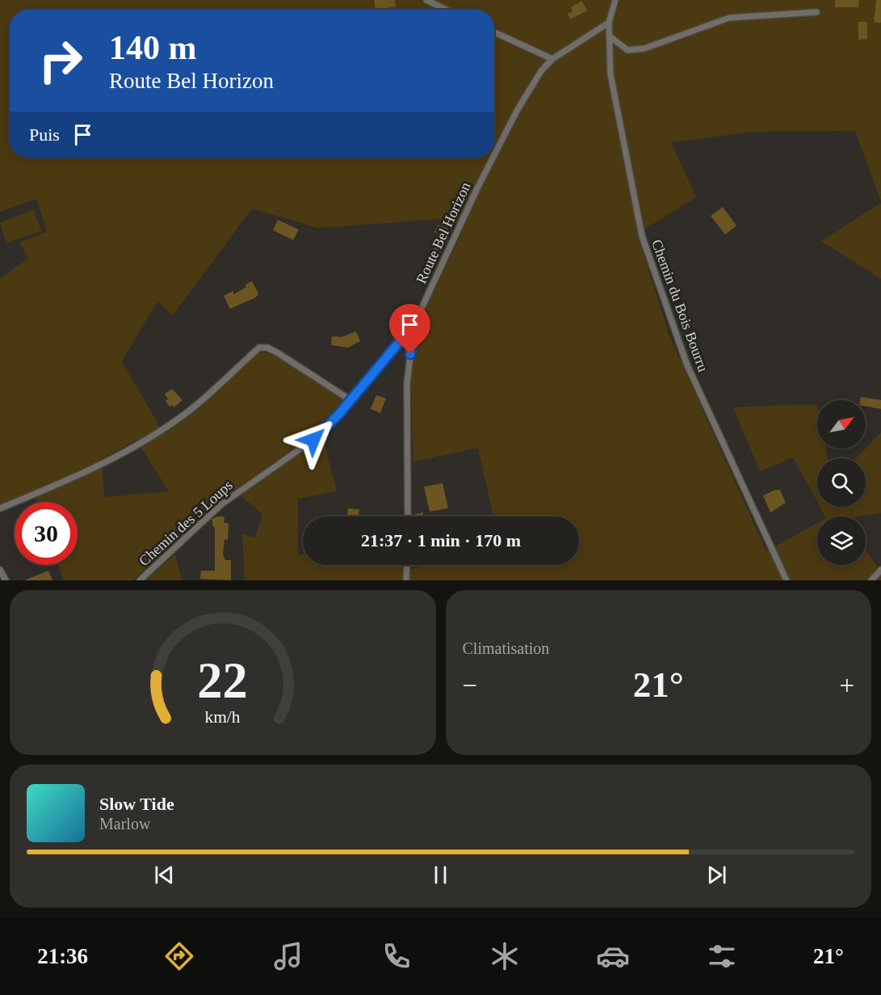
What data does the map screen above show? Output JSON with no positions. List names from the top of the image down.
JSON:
{
  "streets": {
    "street": ["Route Bel Horizon", "Chemin du Bois Bourru", "Chemin des 5 Loups"]
  },
  "crossings": [
    ["Route Bel Horizon", "Chemin du Bois Bourru"],
    ["Route Bel Horizon", "Chemin des 5 Loups"]
  ],
  "north": "top right",
  "page": {
    "turn": ["140 m", "Route Bel Horizon"],
    "then": "Puis",
    "limit": "30",
    "trip": "21:37 · 1 min · 170 m",
    "tile": "Climatisation",
    "heat": ["−", "21°", "+"],
    "song": ["Slow Tide", "Marlow"],
    "tabs": ["21:36", "21°"],
    "gauge": ["22", "km/h"]
  }
}
